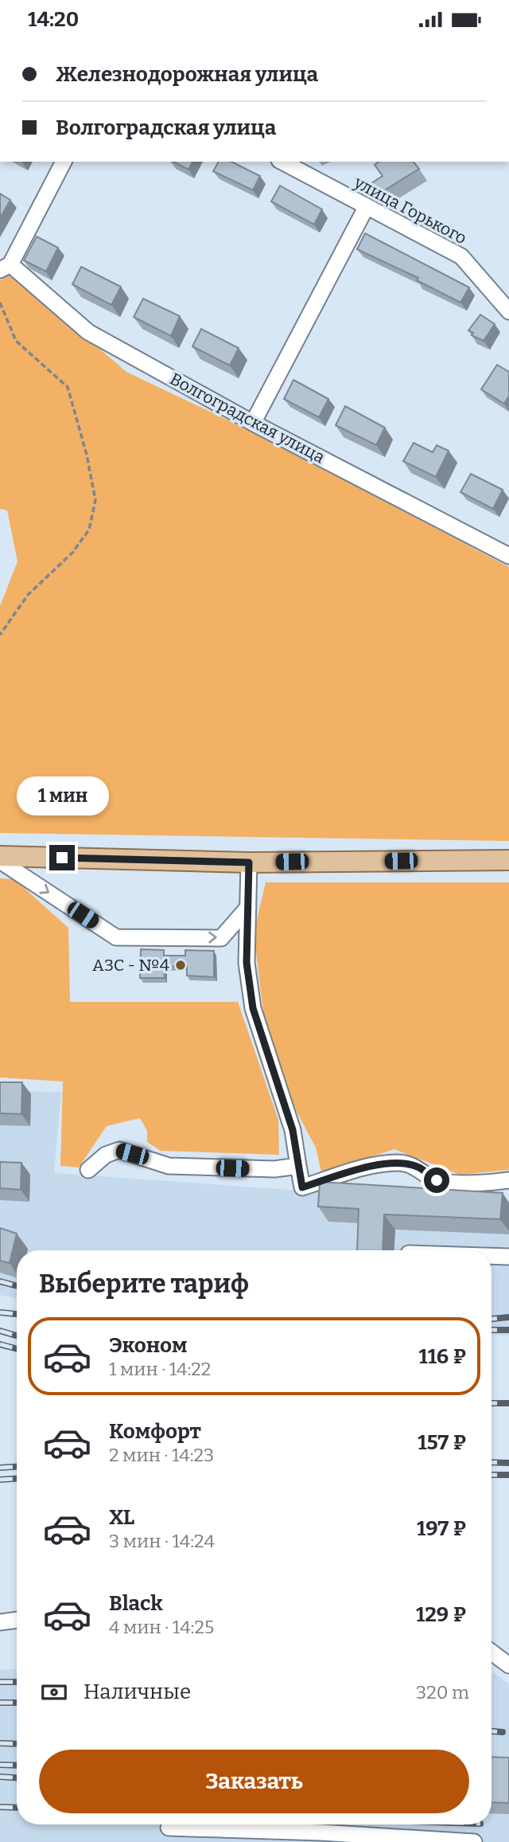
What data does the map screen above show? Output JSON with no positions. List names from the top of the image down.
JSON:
{
  "streets": {
    "street": ["улица Горького", "Волгоградская улица"]
  },
  "places": ["АЗС - №4"],
  "page": {
    "status": "14:20",
    "banner": ["Железнодорожная улица", "Волгоградская улица"],
    "bubble": "1 мин",
    "heading": "Выберите тариф",
    "list": [
      {
        "name": "Эконом",
        "note": "1 мин · 14:22",
        "value": "116 ₽"
      },
      {
        "name": "Комфорт",
        "note": "2 мин · 14:23",
        "value": "157 ₽"
      },
      {
        "name": "XL",
        "note": "3 мин · 14:24",
        "value": "197 ₽"
      },
      {
        "name": "Black",
        "note": "4 мин · 14:25",
        "value": "129 ₽"
      }
    ],
    "pay": ["Наличные", "320 m"],
    "buttons": "Заказать"
  }
}
